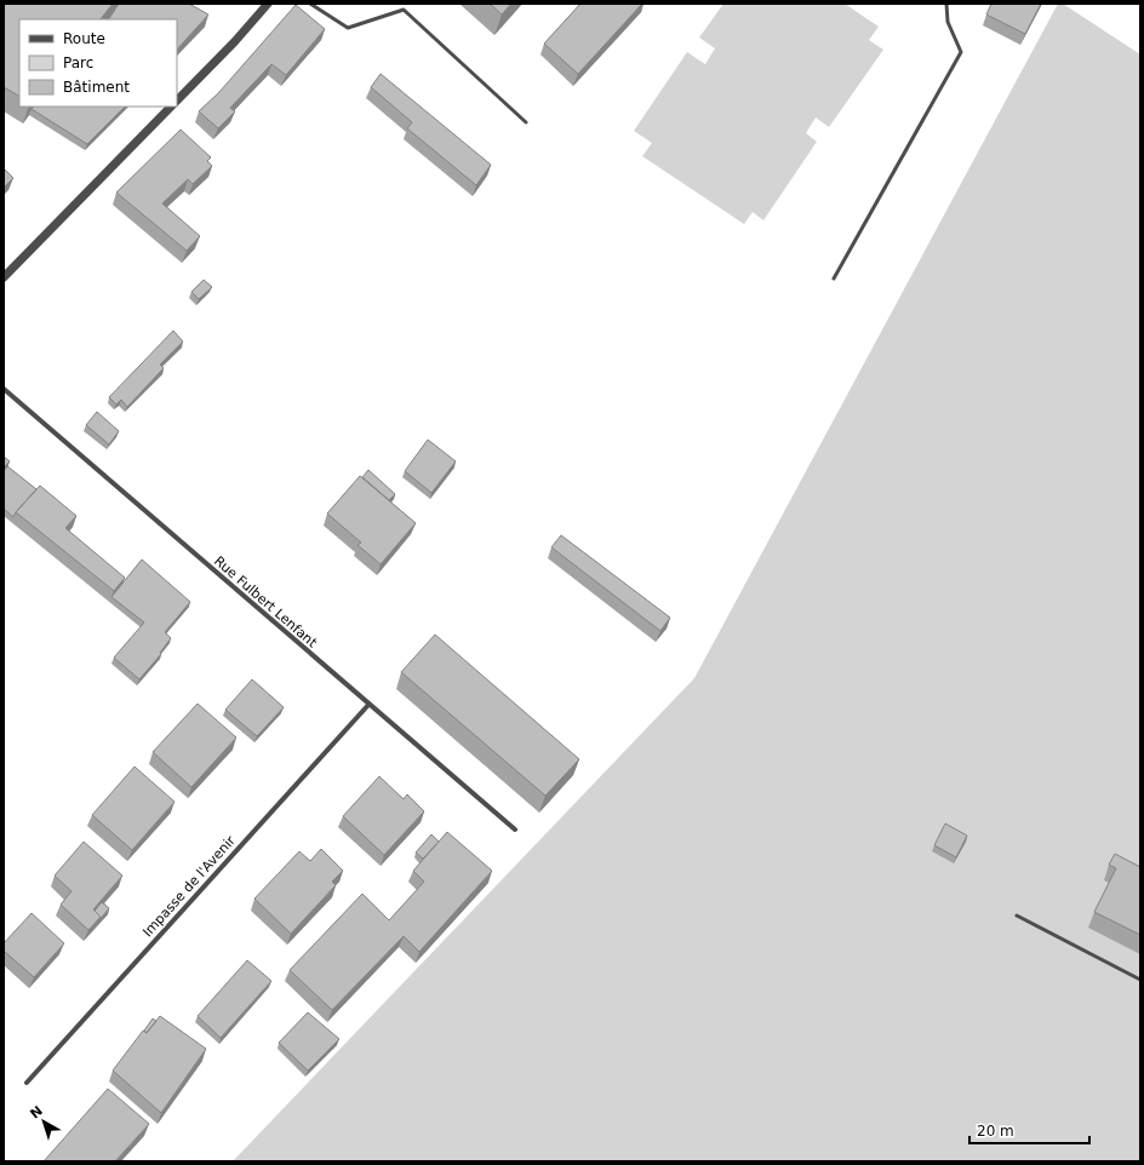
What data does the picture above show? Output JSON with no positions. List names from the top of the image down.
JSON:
{
  "streets": {
    "street": ["Rue Fulbert Lenfant", "Impasse de l'Avenir"]
  },
  "crossings": [
    ["Rue Fulbert Lenfant", "Impasse de l'Avenir"]
  ],
  "legend": ["Route", "Parc", "Bâtiment"],
  "scale_bar": "20 m",
  "north": "top left"
}
